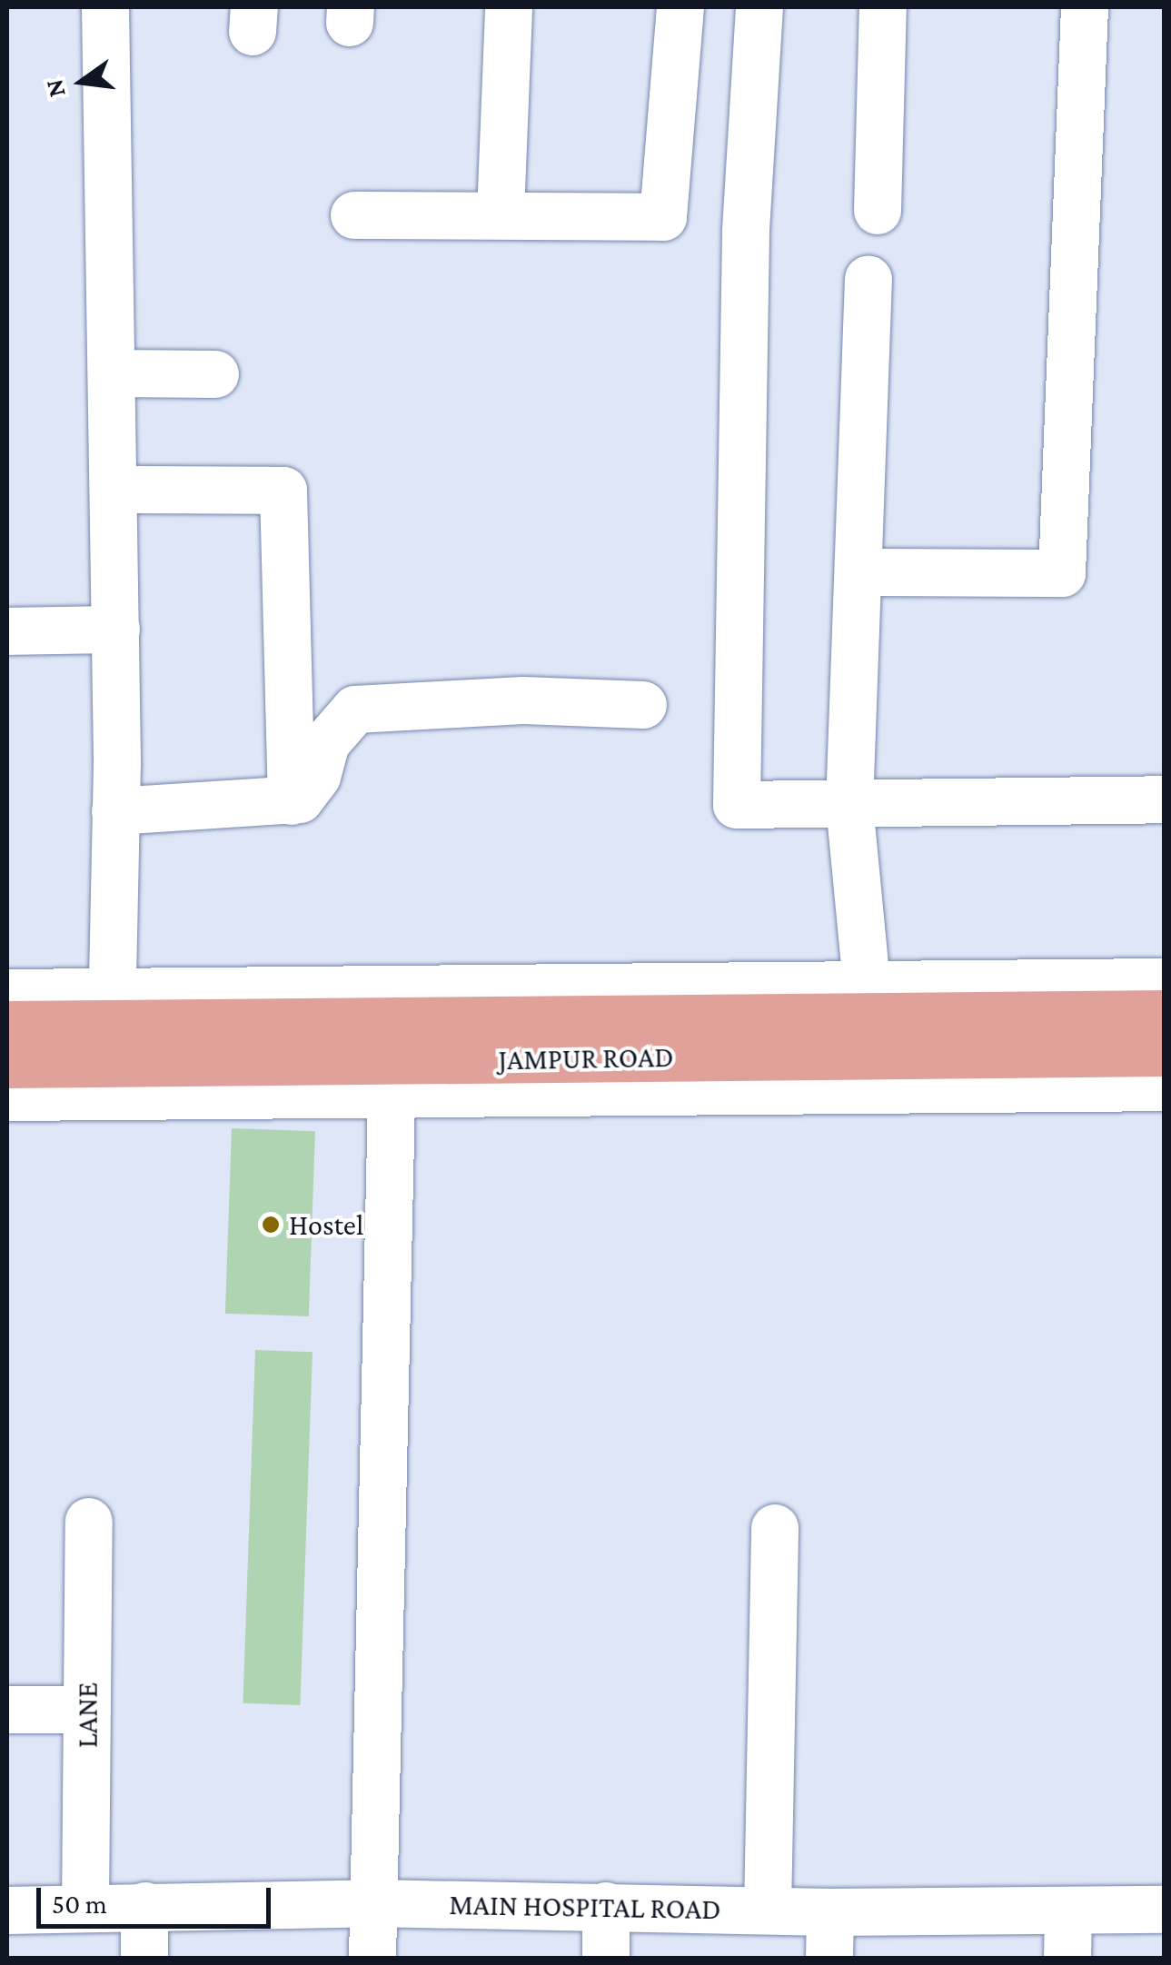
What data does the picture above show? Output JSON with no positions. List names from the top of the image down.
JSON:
{
  "streets": {
    "main road": ["JAMPUR ROAD"],
    "street": ["LANE", "MAIN HOSPITAL ROAD"]
  },
  "crossings": [
    ["LANE", "MAIN HOSPITAL ROAD"]
  ],
  "places": ["Hostel"],
  "scale_bar": "50 m",
  "north": "left"
}
